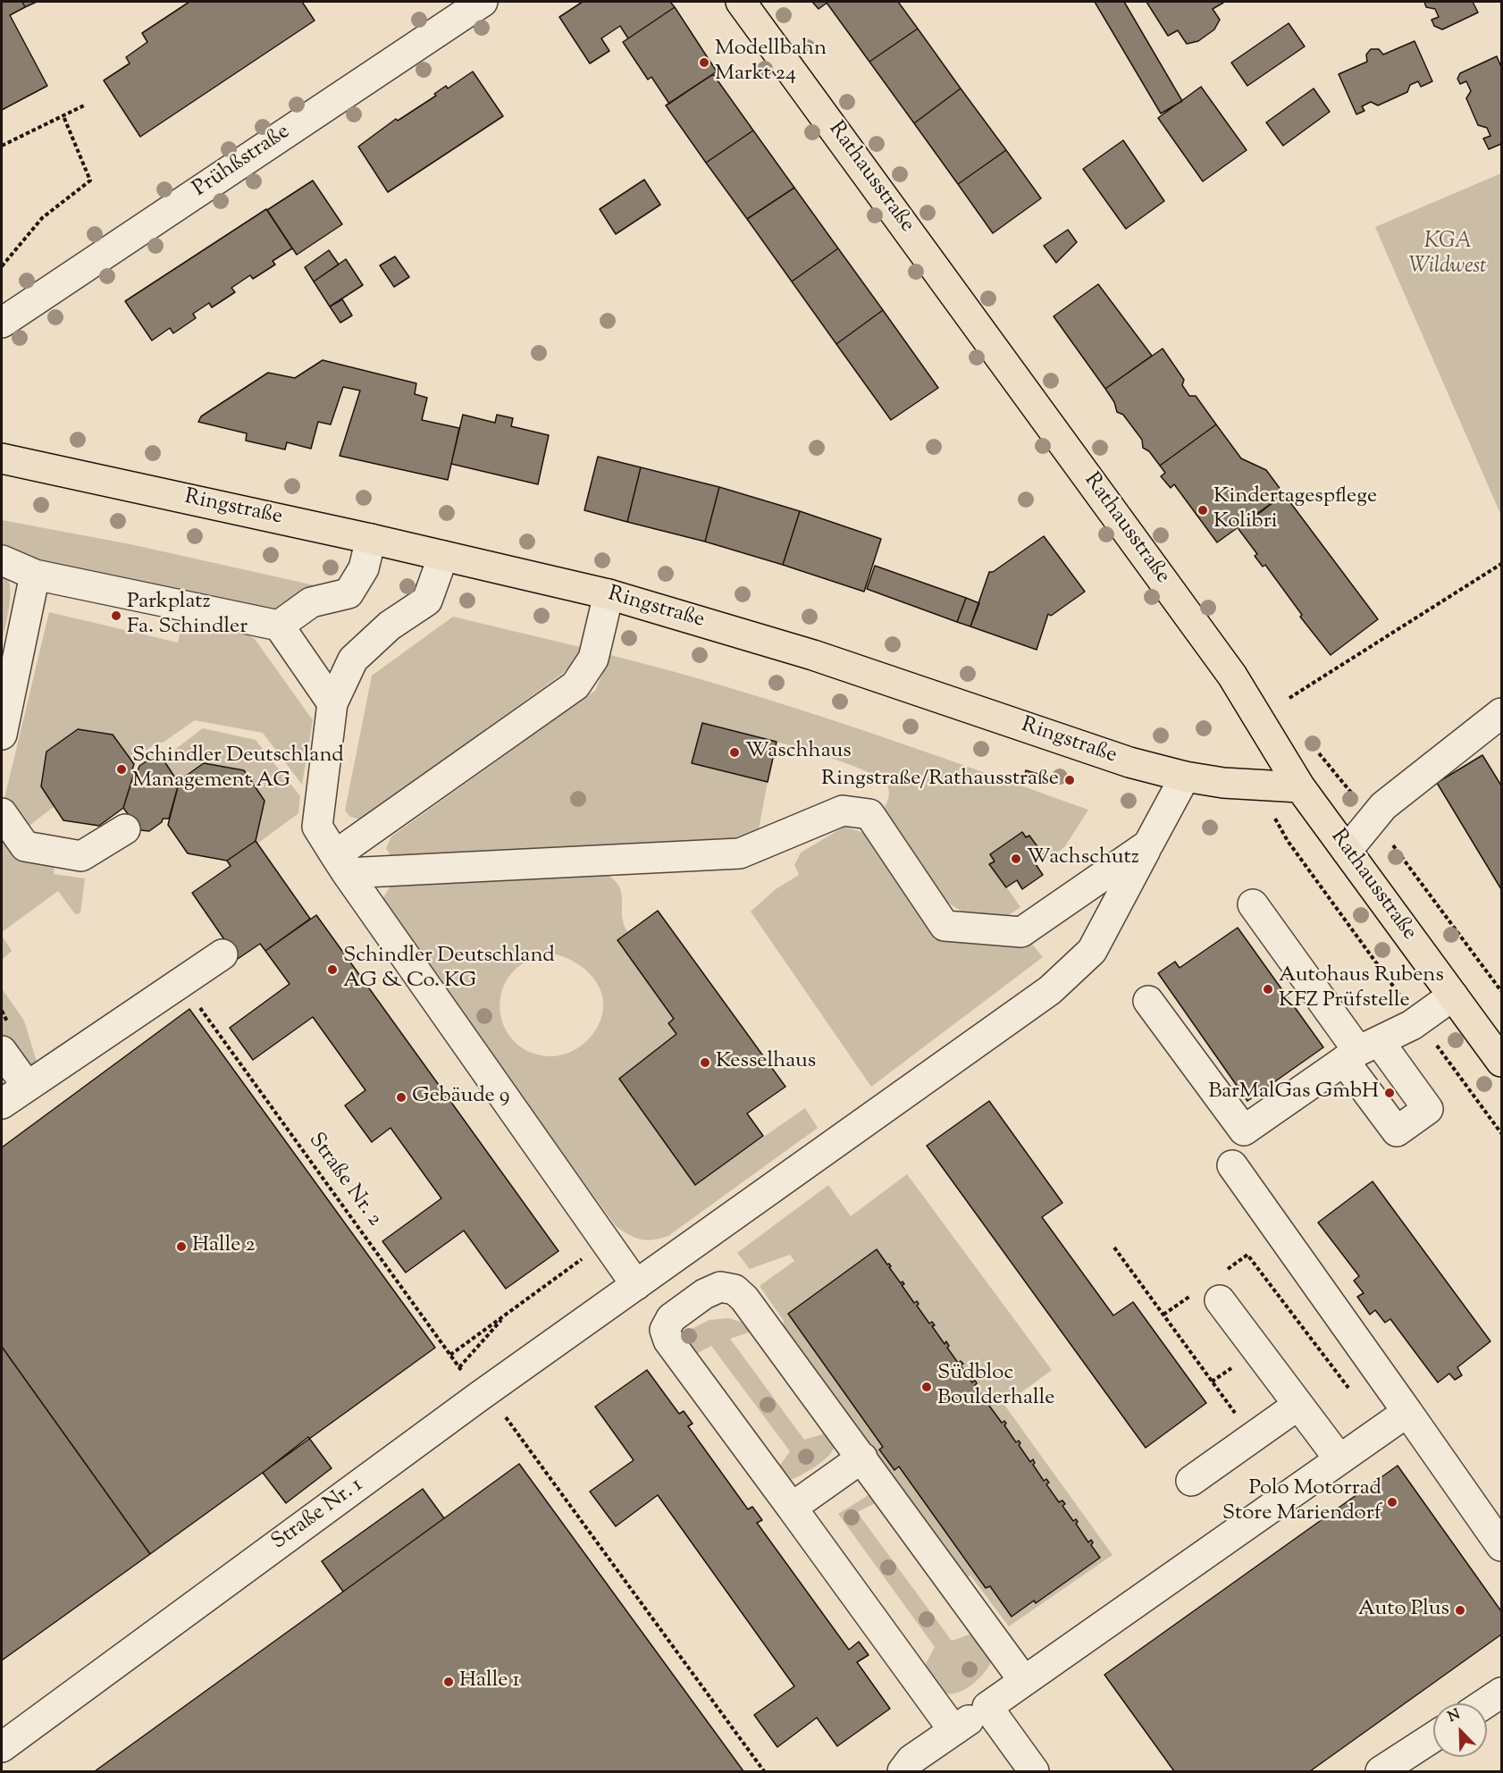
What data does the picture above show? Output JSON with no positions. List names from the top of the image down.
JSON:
{
  "streets": {
    "main road": ["Rathausstraße", "Ringstraße"],
    "street": ["Prühßstraße", "Straße Nr. 1"],
    "path": ["Straße Nr. 2"]
  },
  "crossings": [
    ["Rathausstraße", "Ringstraße"],
    ["Ringstraße", "Straße Nr. 1"],
    ["Straße Nr. 2", "Straße Nr. 1"]
  ],
  "parks": ["KGA Wildwest"],
  "places": [
    "Modellbahn Markt 24",
    "Kindertagespflege Kolibri",
    "Parkplatz Fa. Schindler",
    "Waschhaus",
    "Schindler Deutschland Management AG",
    "Ringstraße/Rathausstraße",
    "Wachschutz",
    "Schindler Deutschland AG & Co. KG",
    "Autohaus Rubens KFZ Prüfstelle",
    "Kesselhaus",
    "BarMalGas GmbH",
    "Gebäude 9",
    "Halle 2",
    "Südbloc Boulderhalle",
    "Polo Motorrad Store Mariendorf",
    "Auto Plus",
    "Halle 1"
  ],
  "north": "top left"
}
